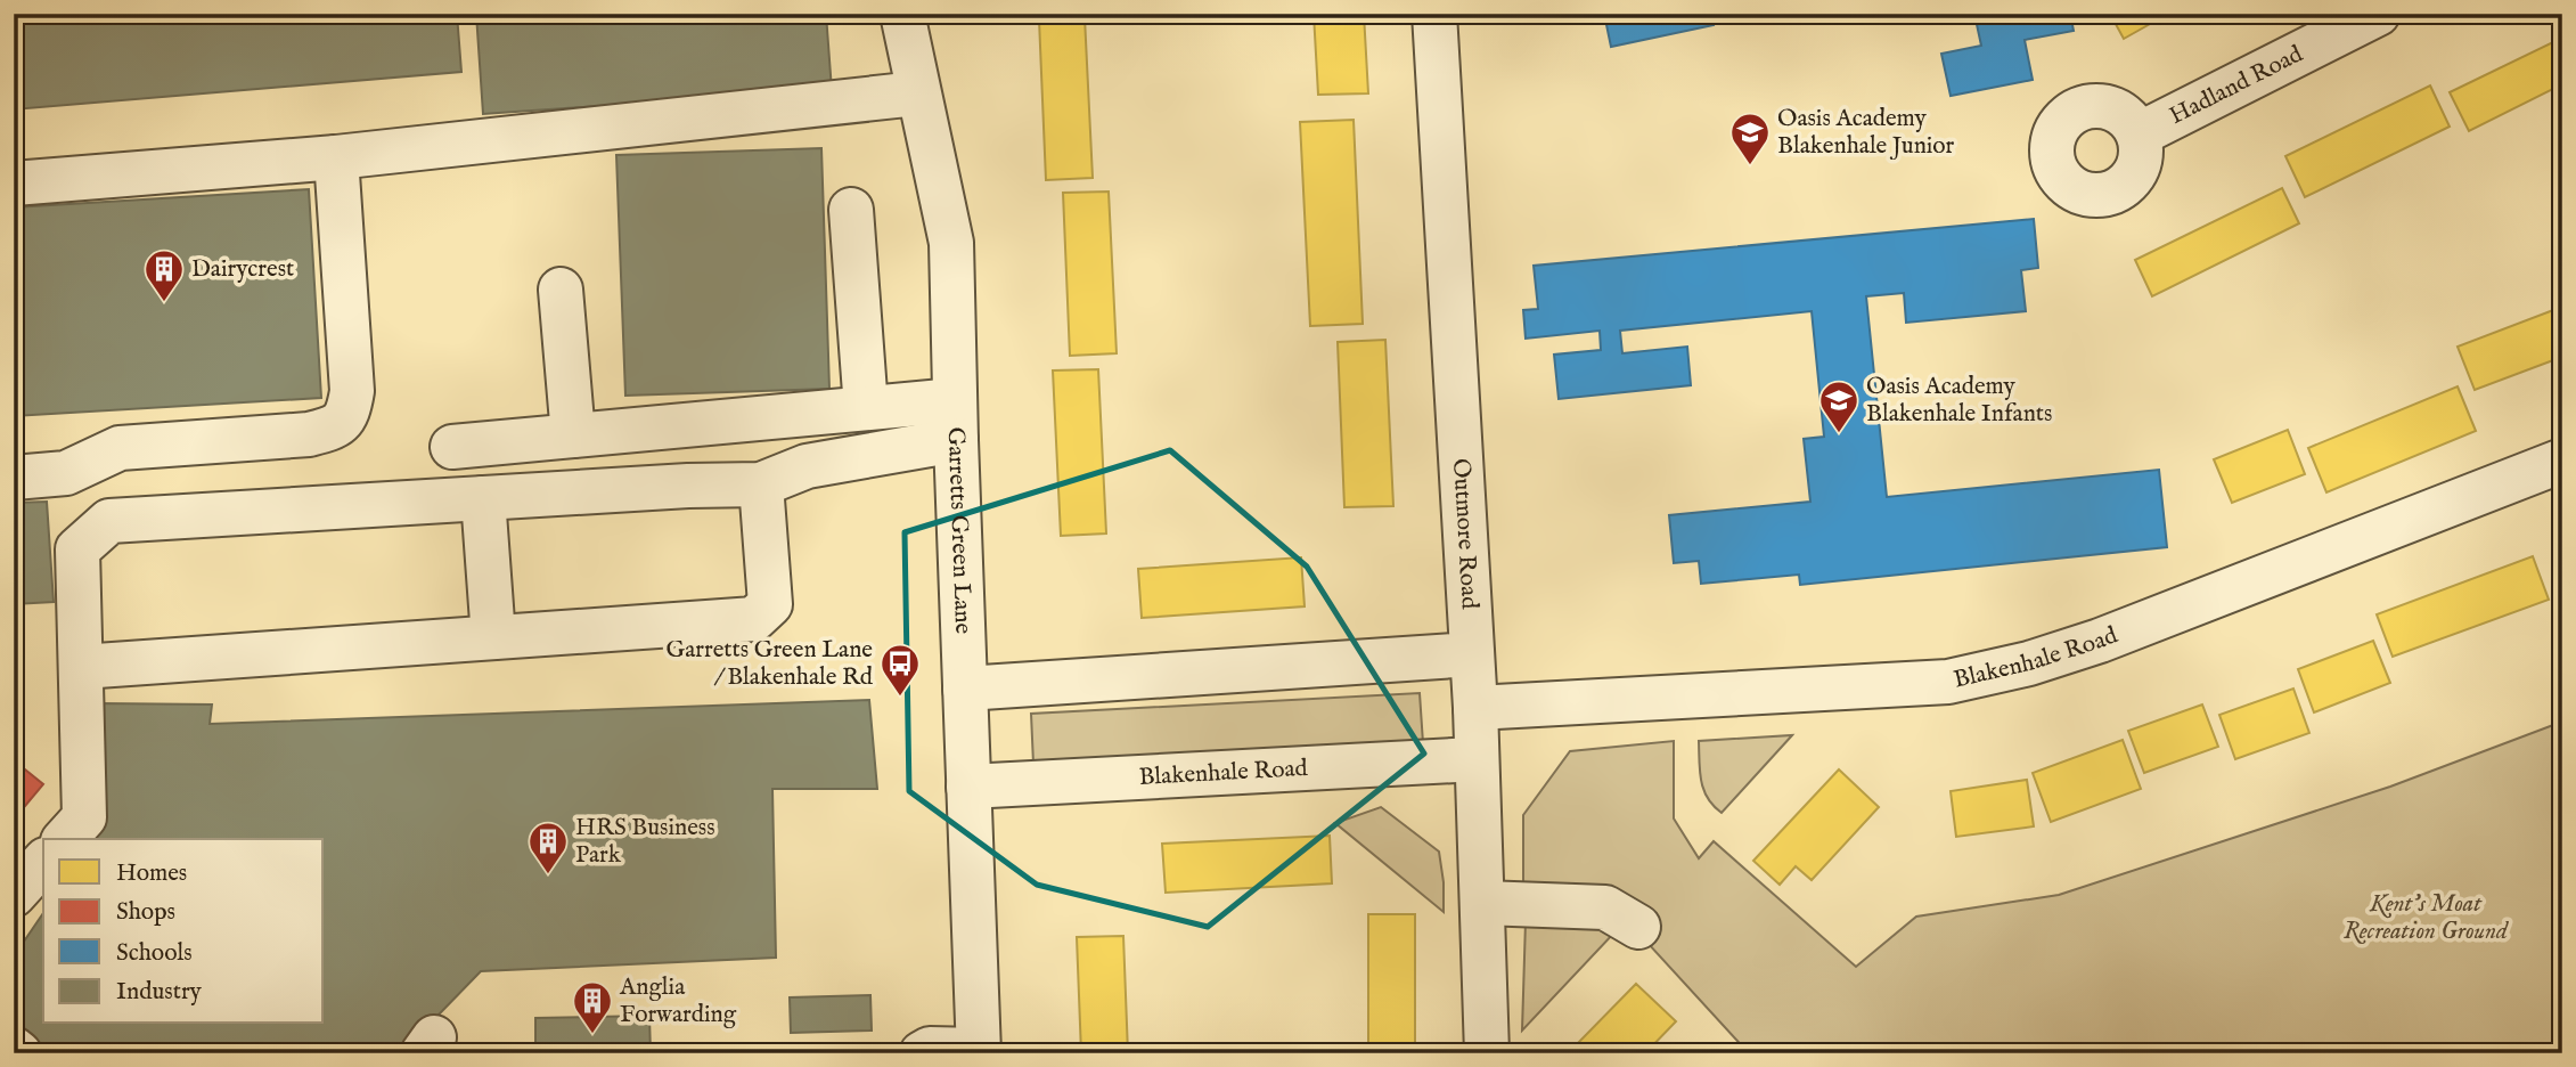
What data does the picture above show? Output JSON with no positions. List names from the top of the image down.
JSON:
{
  "streets": {
    "street": [
      "Hadland Road",
      "Garretts Green Lane",
      "Outmore Road",
      "Blakenhale Road"
    ]
  },
  "crossings": [
    ["Garretts Green Lane", "Blakenhale Road"],
    ["Outmore Road", "Blakenhale Road"]
  ],
  "parks": ["Kent's Moat Recreation Ground"],
  "places": {
    "school or university": ["Oasis Academy Blakenhale Junior", "Oasis Academy Blakenhale Infants"],
    "building": ["Dairycrest", "HRS Business Park", "Anglia Forwarding"],
    "bus stop": ["Garretts Green Lane / Blakenhale Rd"]
  },
  "legend": [
    "Homes",
    "Shops",
    "Schools",
    "Industry"
  ]
}
